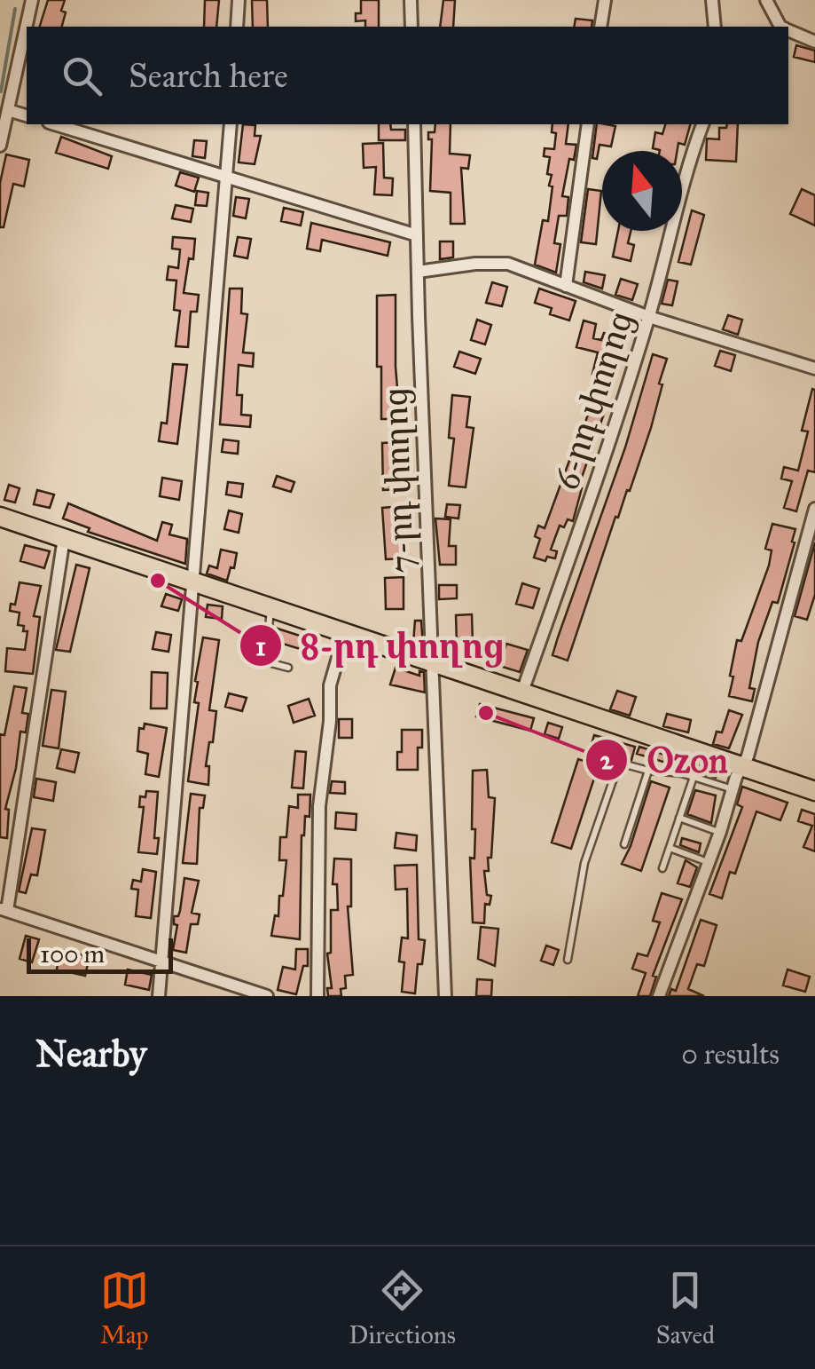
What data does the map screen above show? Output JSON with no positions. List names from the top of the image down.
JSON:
{
  "streets": {
    "street": ["6-րդ փողոց", "7-րդ փողոց"]
  },
  "places": ["8-րդ փողոց", "Ozon"],
  "scale_bar": "100 m",
  "north": "top",
  "page": {
    "search": "Search here",
    "scale": "100 m",
    "heading": ["Nearby", "0 results"],
    "nav": ["Map", "Directions", "Saved"]
  }
}
